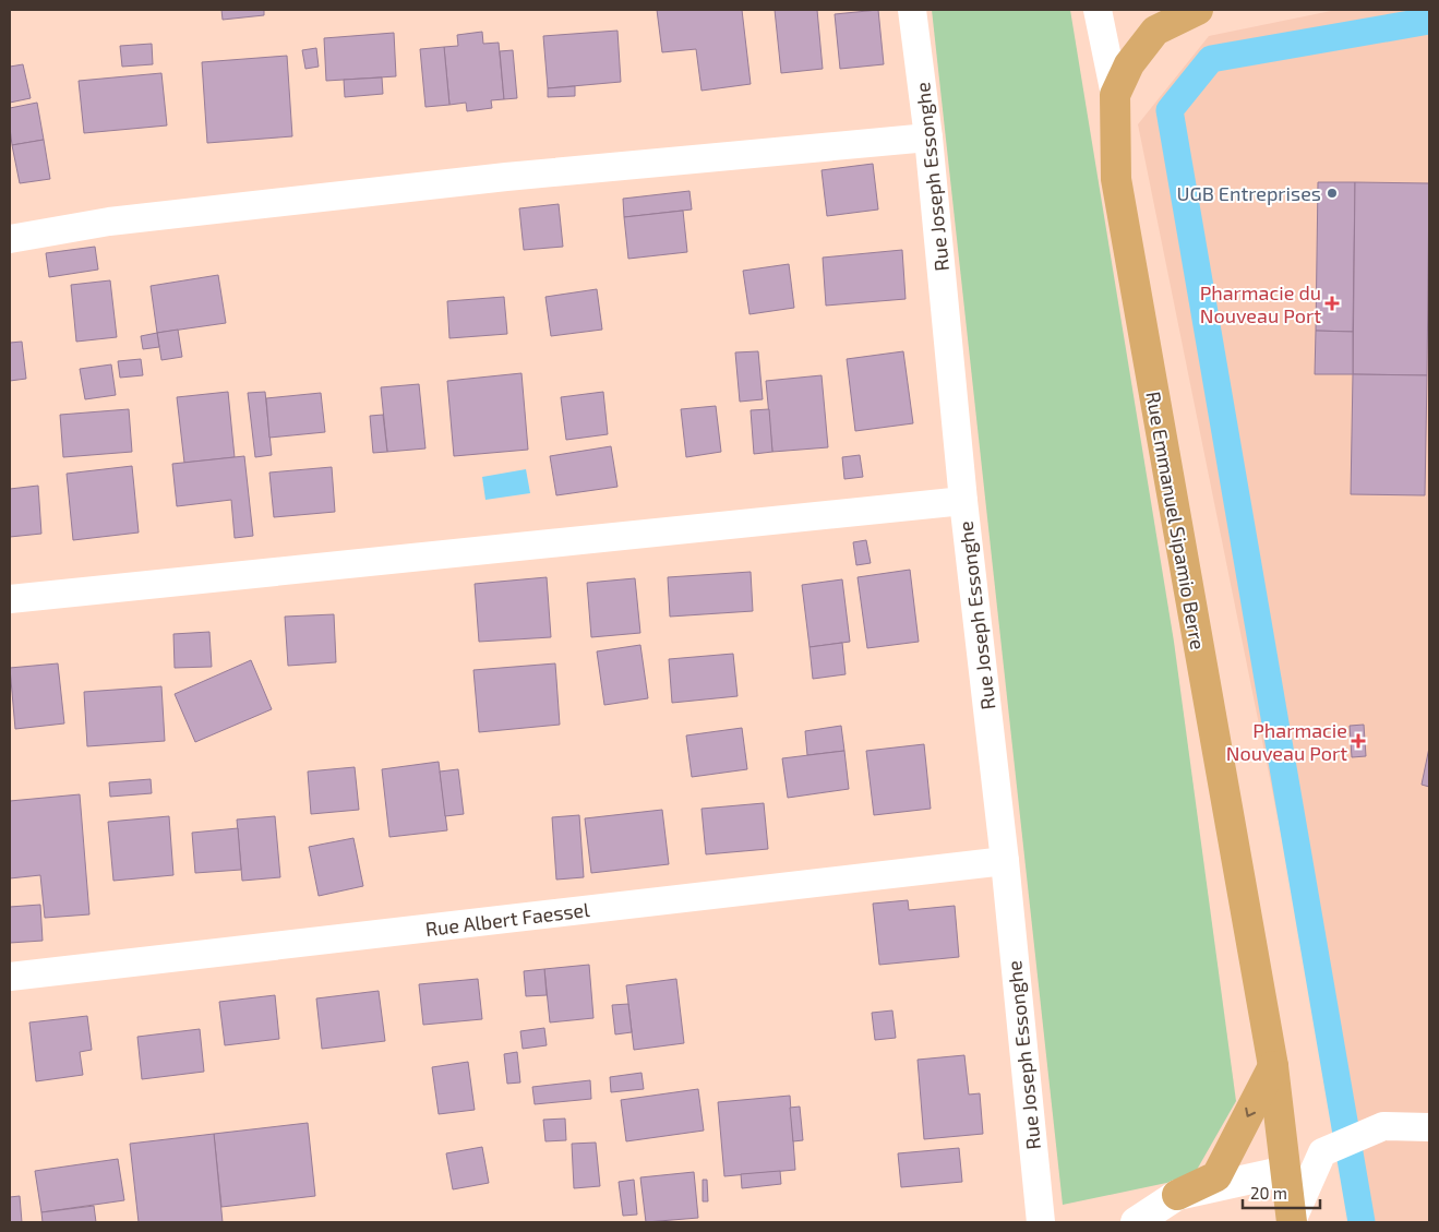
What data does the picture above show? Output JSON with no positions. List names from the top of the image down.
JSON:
{
  "streets": {
    "main road": ["Rue Emmanuel Sipamio Berre"],
    "street": ["Rue Joseph Essonghe", "Rue Albert Faessel"]
  },
  "crossings": [
    ["Rue Joseph Essonghe", "Rue Albert Faessel"]
  ],
  "places": {
    "other": ["UGB Entreprises"],
    "health": ["Pharmacie du Nouveau Port", "Pharmacie Nouveau Port"]
  },
  "scale_bar": "20 m"
}
